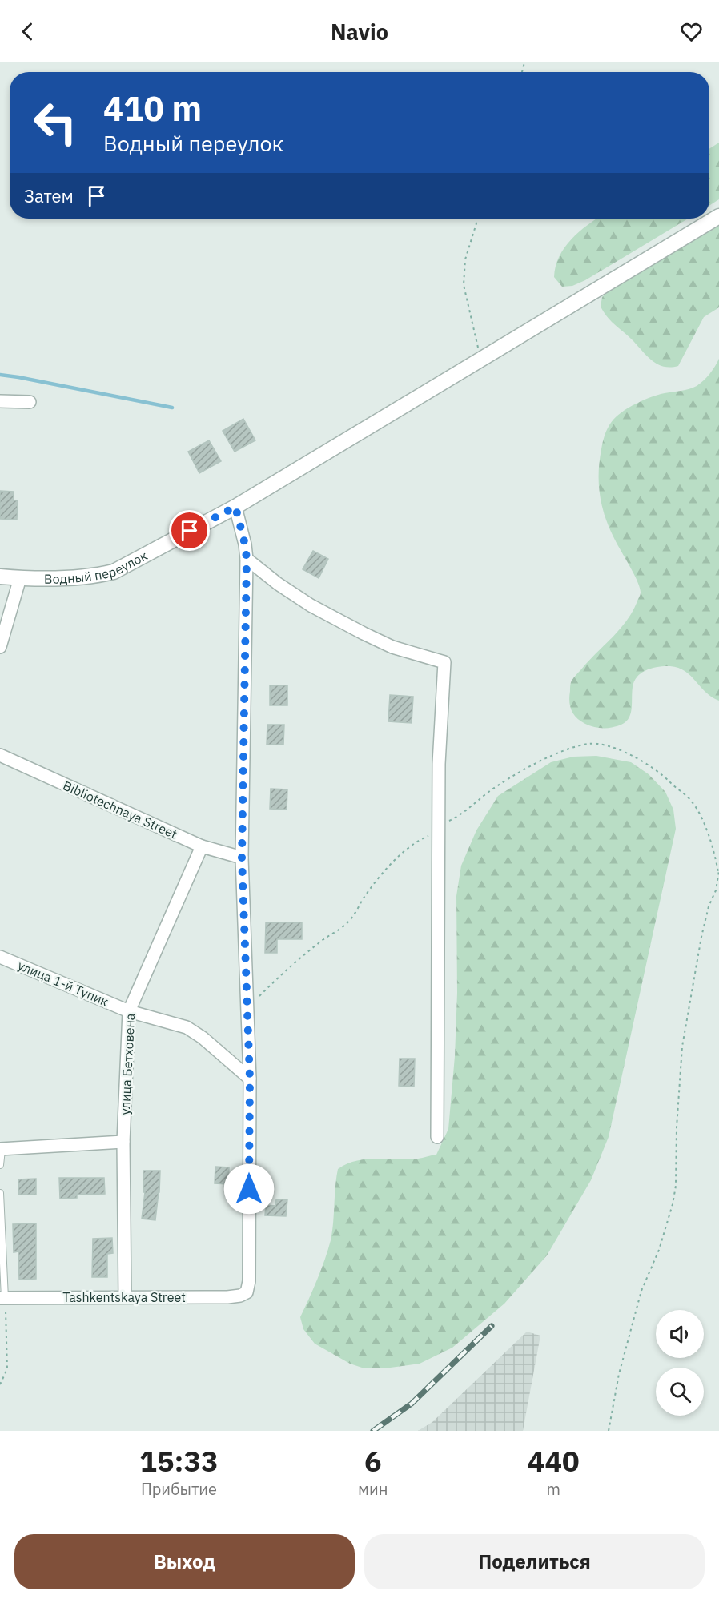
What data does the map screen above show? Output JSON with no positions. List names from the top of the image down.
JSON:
{
  "streets": {
    "street": [
      "Водный переулок",
      "Bibliotechnaya Street",
      "улица 1-й Тупик",
      "улица Бетховена",
      "Tashkentskaya Street"
    ]
  },
  "crossings": [
    ["Bibliotechnaya Street", "улица Бетховена"],
    ["улица 1-й Тупик", "улица Бетховена"],
    ["улица 1-й Тупик", "Tashkentskaya Street"],
    ["улица Бетховена", "Tashkentskaya Street"]
  ],
  "page": {
    "header": "Navio",
    "turn": ["410 m", "Водный переулок"],
    "then": "Затем",
    "eta": [
      "15:33",
      "Прибытие",
      "6",
      "мин",
      "440",
      "m"
    ],
    "buttons": ["Выход", "Поделиться"]
  }
}
